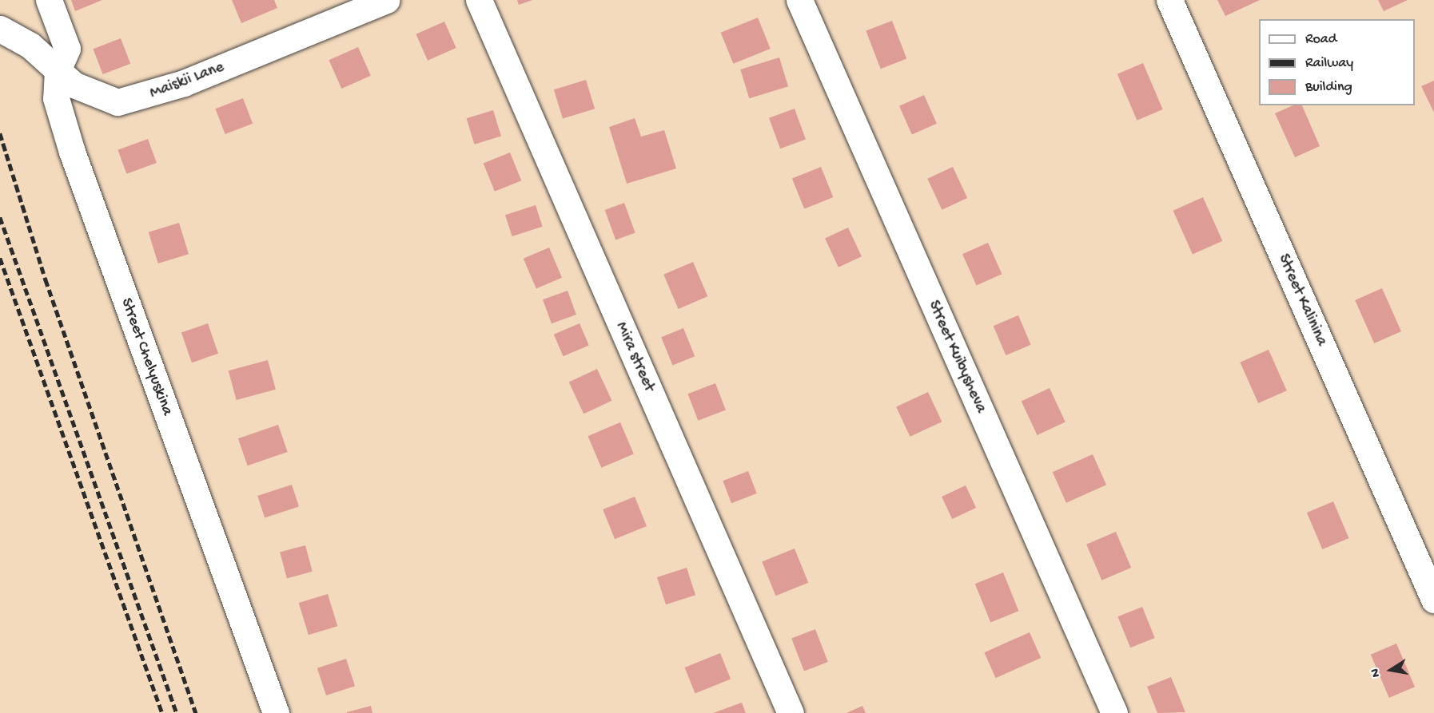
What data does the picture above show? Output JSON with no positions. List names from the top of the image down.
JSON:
{
  "streets": {
    "street": [
      "Maiskii Lane",
      "Street Kalinina",
      "Street Chelyuskina",
      "Mira street",
      "Street Kuibysheva"
    ]
  },
  "crossings": [
    ["Maiskii Lane", "Street Chelyuskina"]
  ],
  "legend": ["Road", "Railway", "Building"],
  "north": "left"
}
